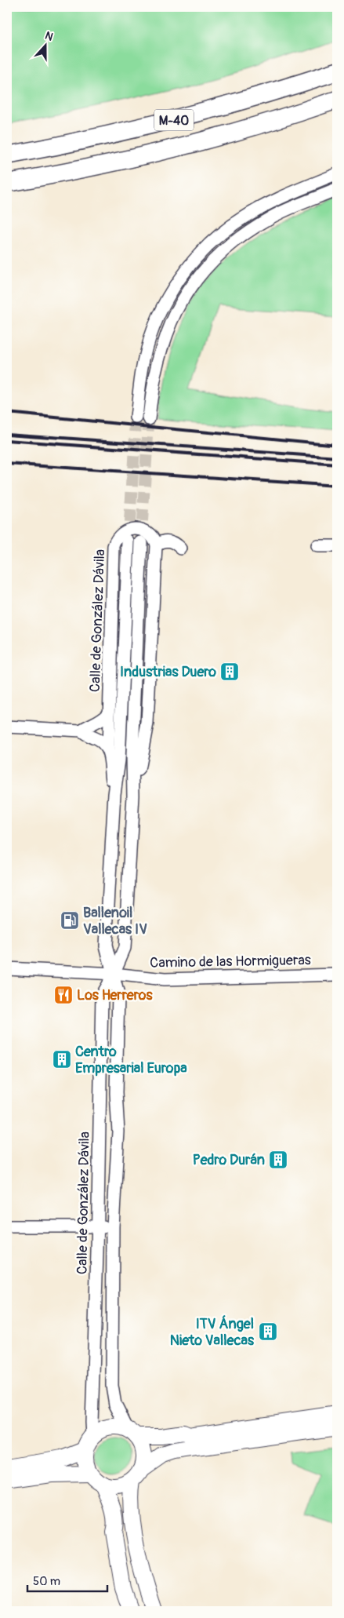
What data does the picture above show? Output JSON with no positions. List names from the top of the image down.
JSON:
{
  "streets": {
    "highway": ["M-40"],
    "street": ["Calle de González Dávila", "Camino de las Hormigueras"]
  },
  "crossings": [
    ["Calle de González Dávila", "Camino de las Hormigueras"]
  ],
  "places": {
    "building": [
      "Industrias Duero",
      "Centro Empresarial Europa",
      "Pedro Durán",
      "ITV Ángel Nieto Vallecas"
    ],
    "fuel station": ["Ballenoil Vallecas IV"],
    "restaurant": ["Los Herreros"]
  },
  "scale_bar": "50 m",
  "north": "top"
}
